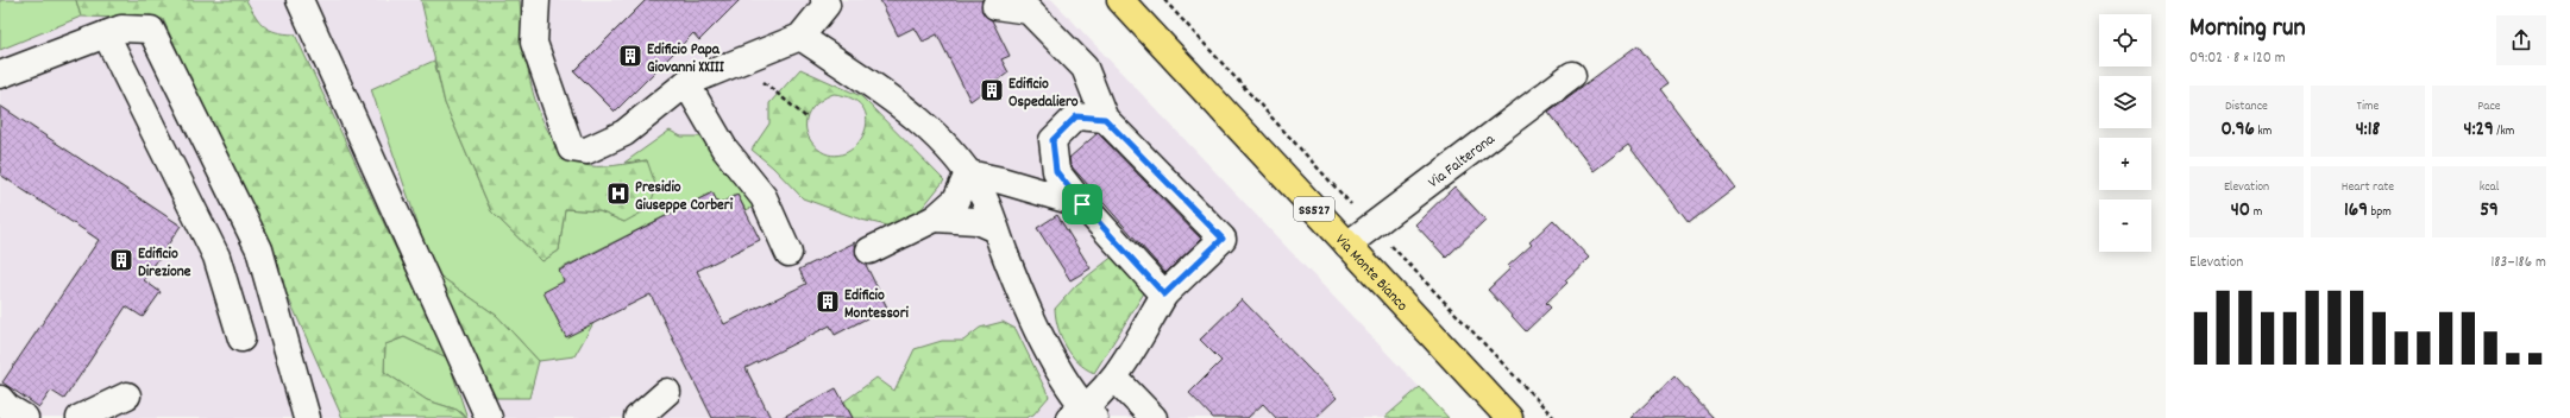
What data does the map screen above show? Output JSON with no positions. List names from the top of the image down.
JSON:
{
  "streets": {
    "main road": ["SS527", "Via Monte Bianco"],
    "street": ["Via Falterona"]
  },
  "crossings": [
    ["Via Falterona", "Via Monte Bianco"]
  ],
  "places": {
    "building": [
      "Edificio Papa Giovanni XXIII",
      "Edificio Ospedaliero",
      "Edificio Direzione",
      "Edificio Montessori"
    ],
    "hospital": ["Presidio Giuseppe Corberi"]
  },
  "page": {
    "heading": ["Morning run", "09:02 · 8 × 120 m"],
    "map_buttons": ["+", "−"],
    "stats": [
      ["Distance", "0.96 km"],
      ["Time", "4:18"],
      ["Pace", "4:29 /km"],
      ["Elevation", "40 m"],
      ["Heart rate", "169 bpm"],
      ["kcal", "59"]
    ],
    "chart": ["Elevation", "183–186 m"]
  }
}
